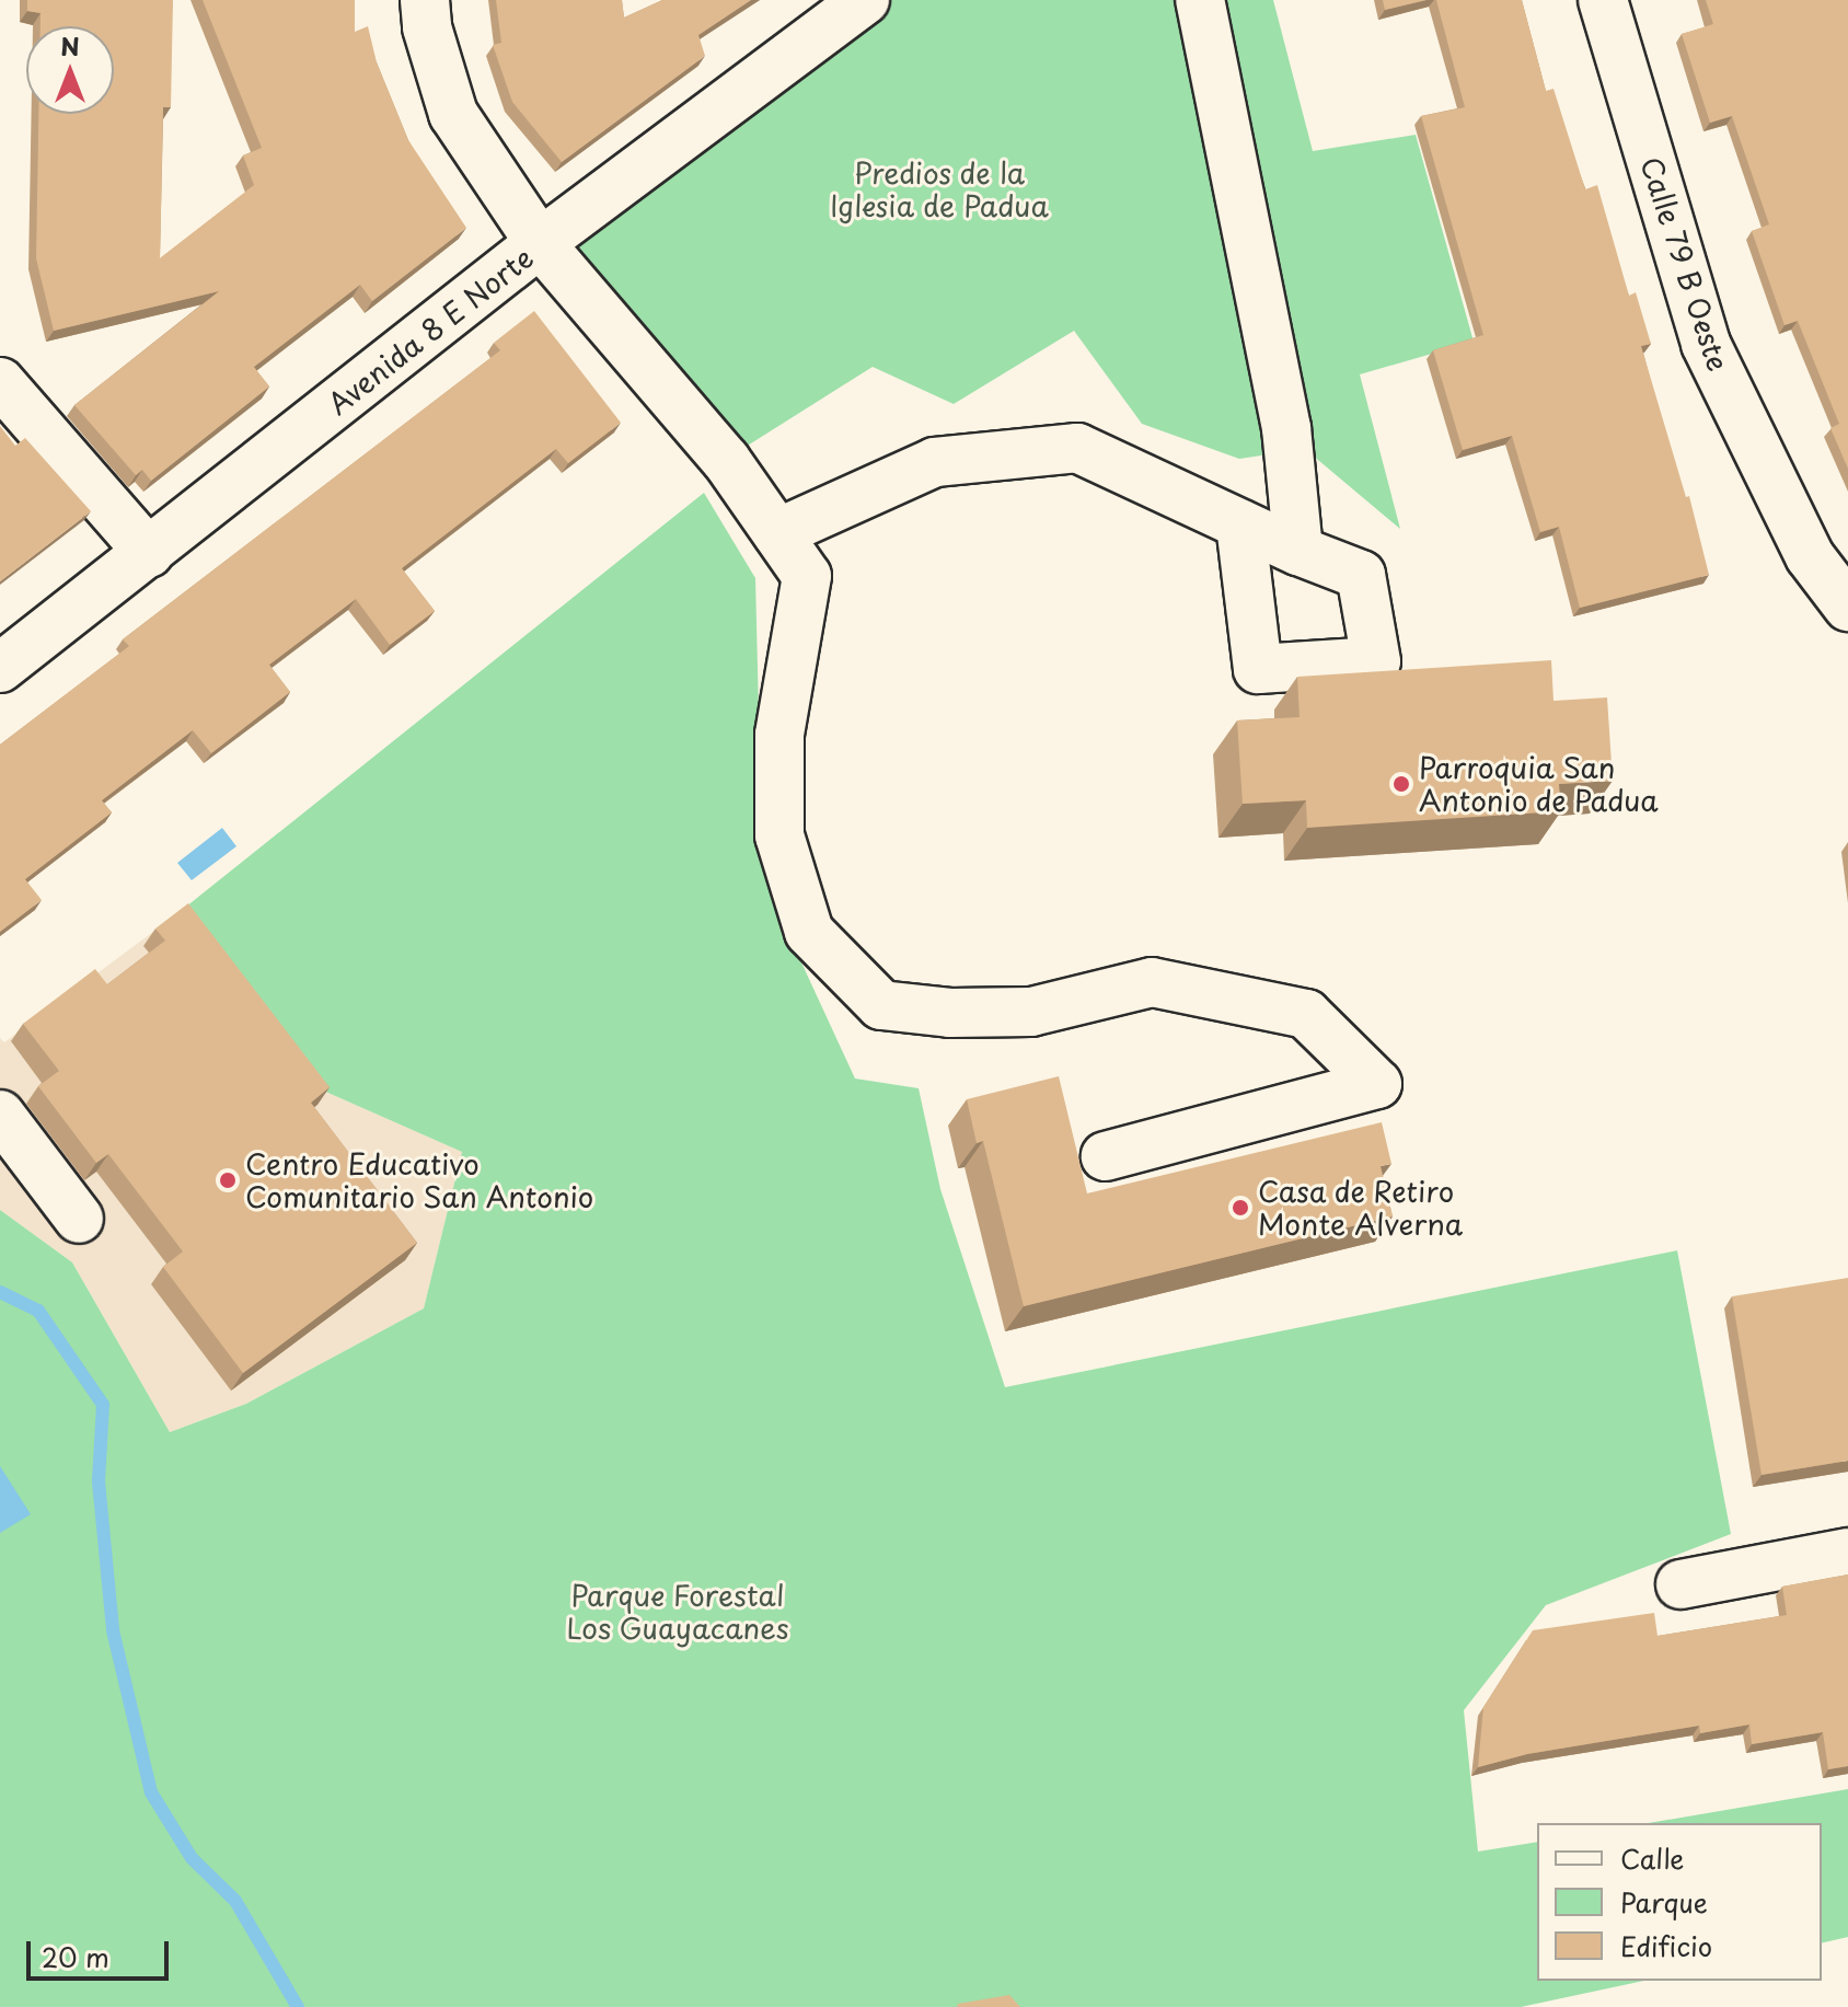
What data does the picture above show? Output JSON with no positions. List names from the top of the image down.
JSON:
{
  "streets": {
    "street": ["Calle 79 B Oeste", "Avenida 8 E Norte"]
  },
  "parks": ["Predios de la Iglesia de Padua", "Parque Forestal Los Guayacanes"],
  "places": ["Parroquia San Antonio de Padua", "Centro Educativo Comunitario San Antonio", "Casa de Retiro Monte Alverna"],
  "legend": ["Calle", "Parque", "Edificio"],
  "scale_bar": "20 m",
  "north": "top"
}
